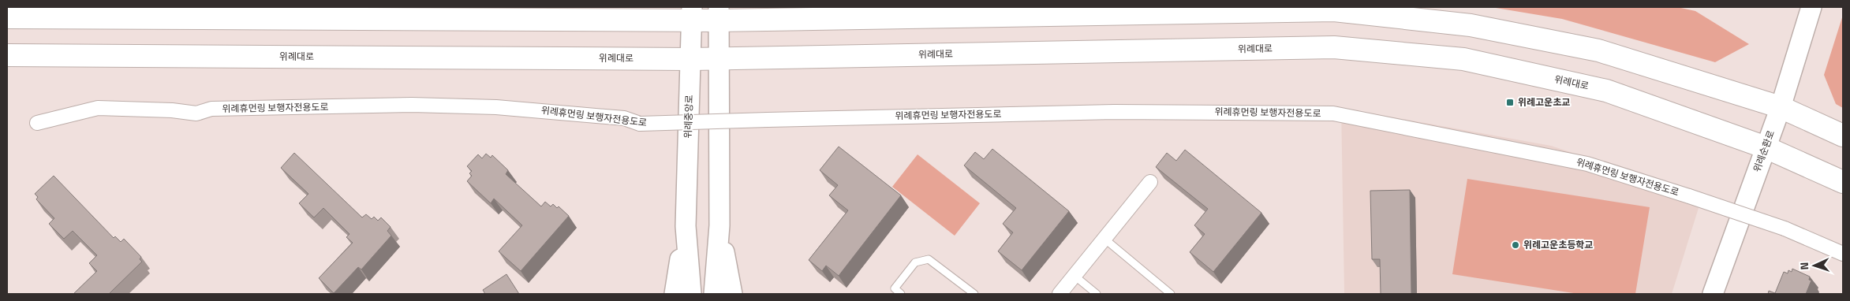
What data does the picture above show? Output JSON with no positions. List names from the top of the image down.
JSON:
{
  "streets": {
    "main road": ["위례대로", "위례중앙로", "위례순환로"],
    "street": ["위례휴먼링 보행자전용도로"]
  },
  "crossings": [
    ["위례대로", "위례중앙로"],
    ["위례대로", "위례순환로"]
  ],
  "places": {
    "transit": ["위례고운초교"],
    "other": ["위례고운초등학교"]
  },
  "north": "left"
}
